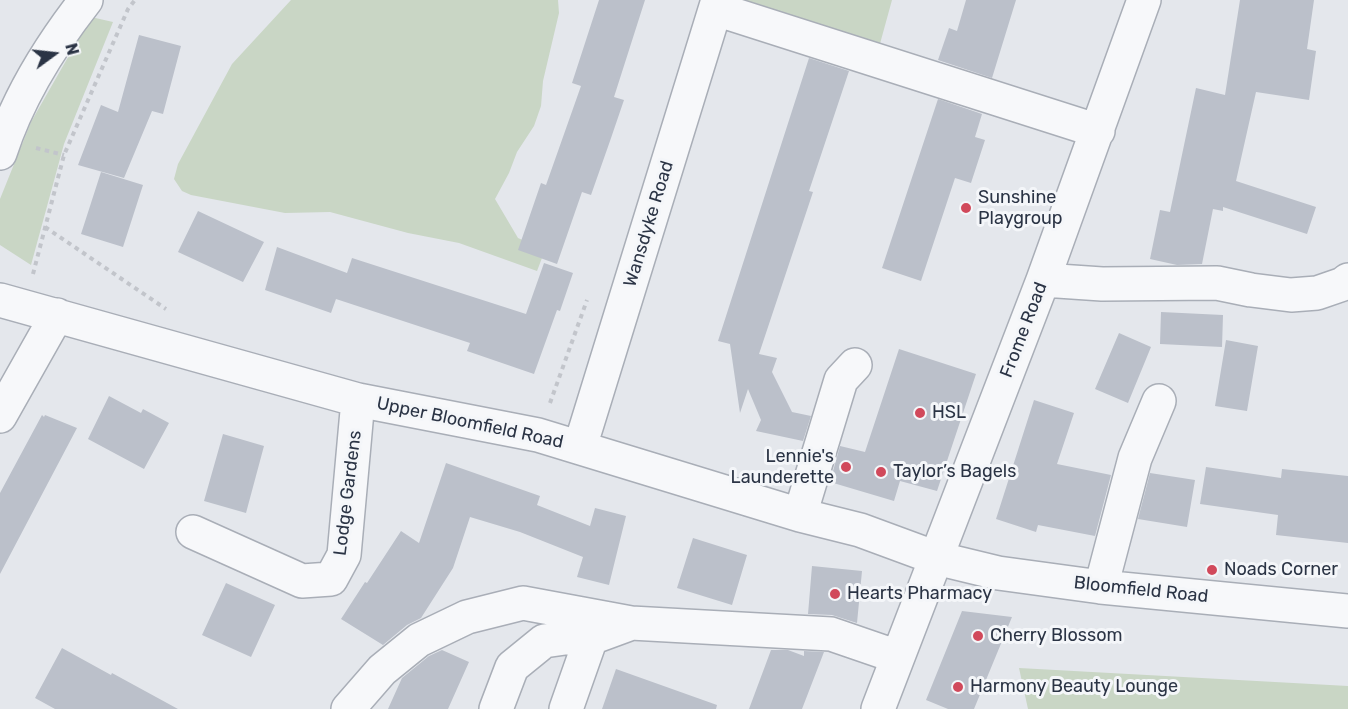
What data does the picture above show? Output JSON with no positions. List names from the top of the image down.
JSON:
{
  "streets": {
    "street": [
      "Wansdyke Road",
      "Frome Road",
      "Upper Bloomfield Road",
      "Lodge Gardens",
      "Bloomfield Road"
    ]
  },
  "crossings": [
    ["Wansdyke Road", "Upper Bloomfield Road"],
    ["Frome Road", "Upper Bloomfield Road"],
    ["Frome Road", "Bloomfield Road"],
    ["Upper Bloomfield Road", "Lodge Gardens"],
    ["Upper Bloomfield Road", "Bloomfield Road"]
  ],
  "places": [
    "Sunshine Playgroup",
    "HSL",
    "Lennie's Launderette",
    "Taylor’s Bagels",
    "Noads Corner",
    "Hearts Pharmacy",
    "Cherry Blossom",
    "Harmony Beauty Lounge"
  ],
  "north": "right"
}
